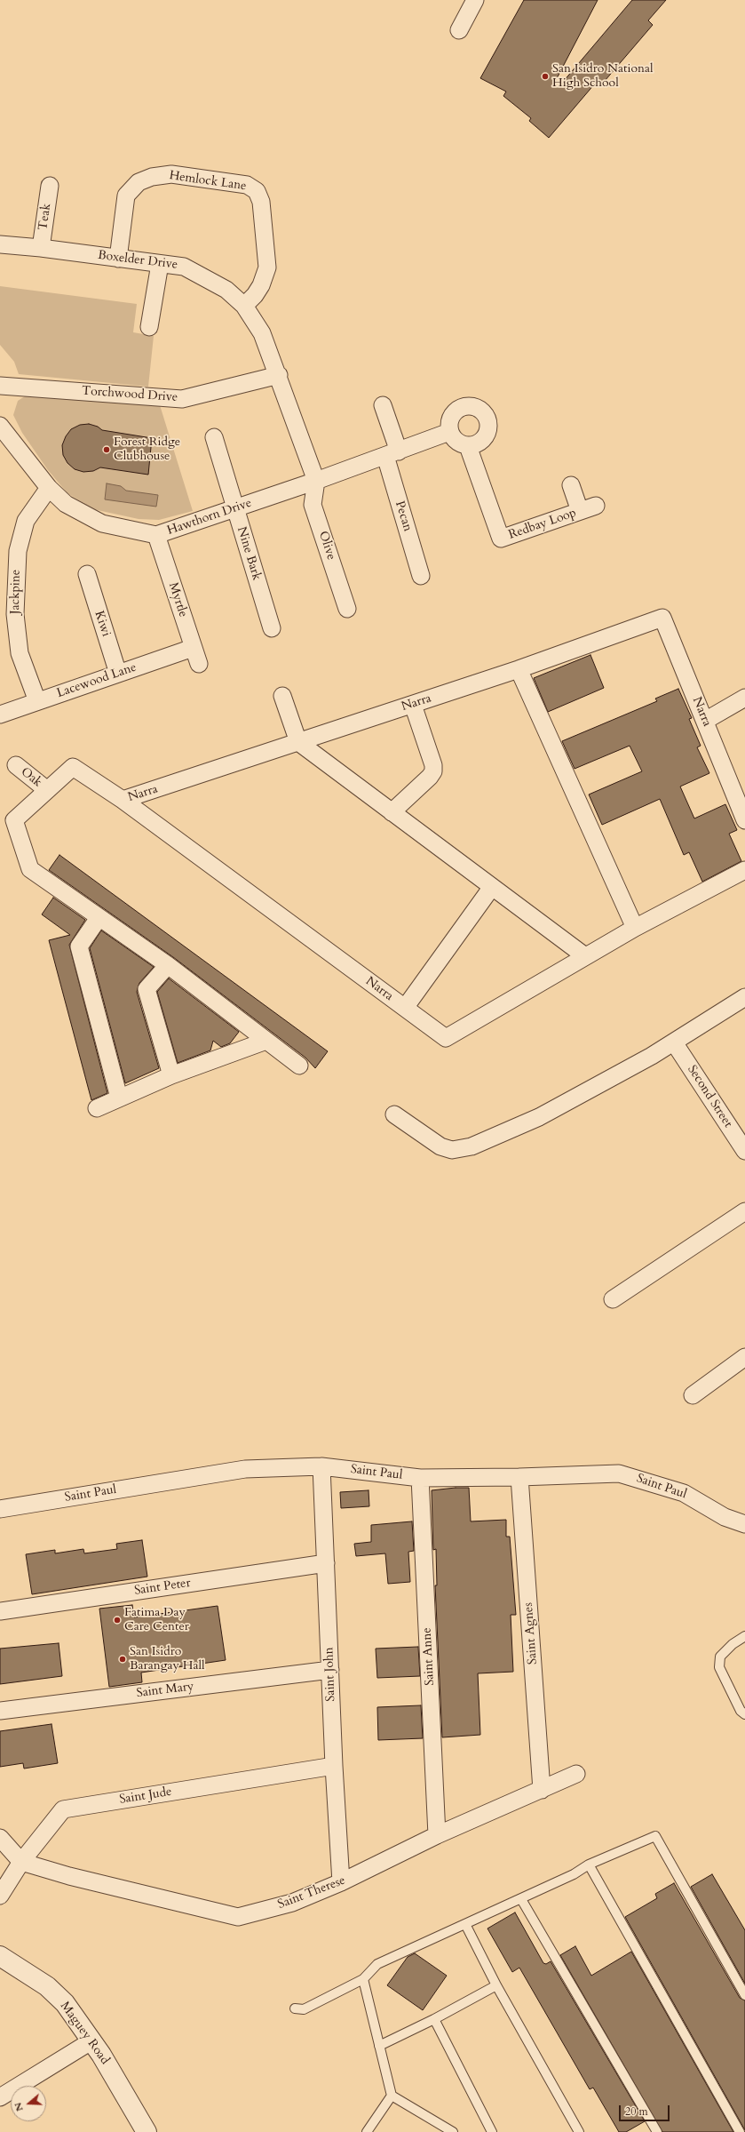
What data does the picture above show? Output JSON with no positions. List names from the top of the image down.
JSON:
{
  "streets": {
    "street": [
      "Hemlock Lane",
      "Teak",
      "Boxelder Drive",
      "Torchwood Drive",
      "Pecan",
      "Hawthorn Drive",
      "Redbay Loop",
      "Olive",
      "Nine Bark",
      "Jackpine",
      "Myrtle",
      "Kiwi",
      "Lacewood Lane",
      "Narra",
      "Oak",
      "Second Street",
      "Saint Paul",
      "Saint Peter",
      "Saint Agnes",
      "Saint Anne",
      "Saint John",
      "Saint Mary",
      "Saint Jude",
      "Saint Therese",
      "Maguey Road"
    ]
  },
  "crossings": [
    ["Hemlock Lane", "Boxelder Drive"],
    ["Teak", "Boxelder Drive"],
    ["Boxelder Drive", "Torchwood Drive"],
    ["Boxelder Drive", "Hawthorn Drive"],
    ["Boxelder Drive", "Olive"],
    ["Pecan", "Hawthorn Drive"],
    ["Hawthorn Drive", "Redbay Loop"],
    ["Hawthorn Drive", "Olive"],
    ["Hawthorn Drive", "Nine Bark"],
    ["Hawthorn Drive", "Jackpine"],
    ["Hawthorn Drive", "Myrtle"],
    ["Jackpine", "Lacewood Lane"],
    ["Myrtle", "Lacewood Lane"],
    ["Kiwi", "Lacewood Lane"],
    ["Saint Paul", "Saint Agnes"],
    ["Saint Paul", "Saint Anne"],
    ["Saint Paul", "Saint John"],
    ["Saint Peter", "Saint John"],
    ["Saint Agnes", "Saint Therese"],
    ["Saint Anne", "Saint Therese"],
    ["Saint John", "Saint Mary"],
    ["Saint John", "Saint Jude"],
    ["Saint John", "Saint Therese"],
    ["Saint Jude", "Saint Therese"]
  ],
  "places": [
    "San Isidro National High School",
    "Forest Ridge Clubhouse",
    "Fatima Day Care Center",
    "San Isidro Barangay Hall"
  ],
  "scale_bar": "20 m",
  "north": "left"
}
